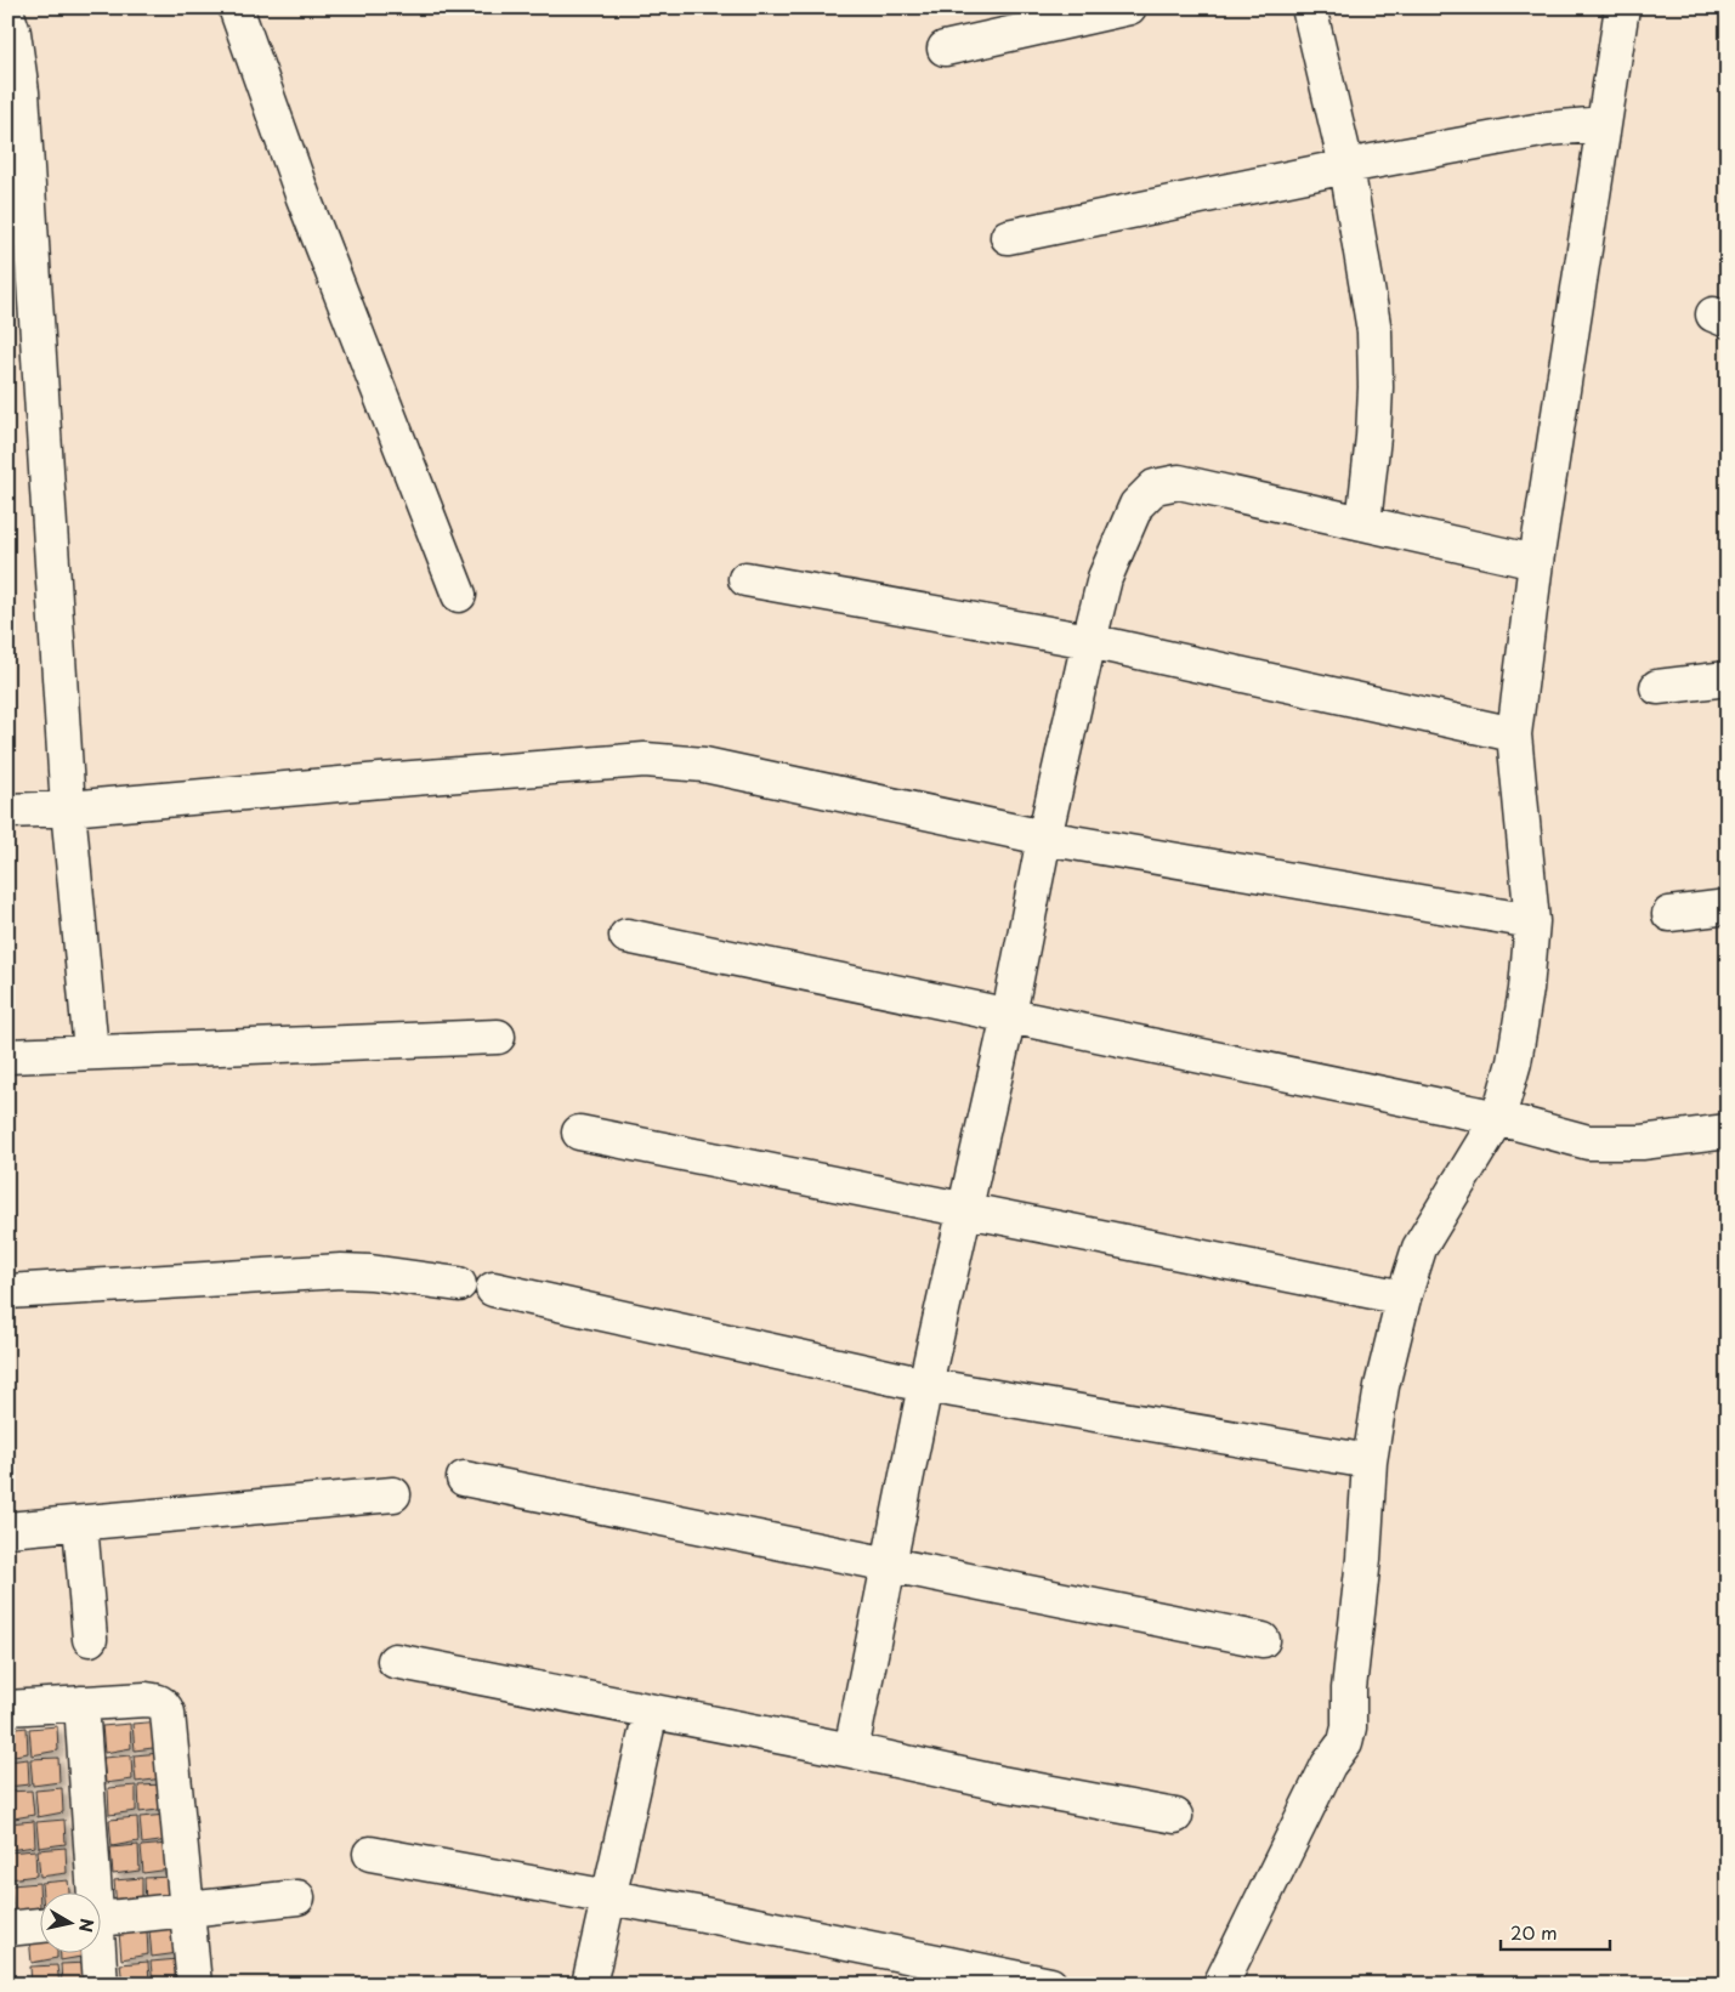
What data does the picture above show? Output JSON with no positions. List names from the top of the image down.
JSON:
{
  "scale_bar": "20 m",
  "north": "right"
}
